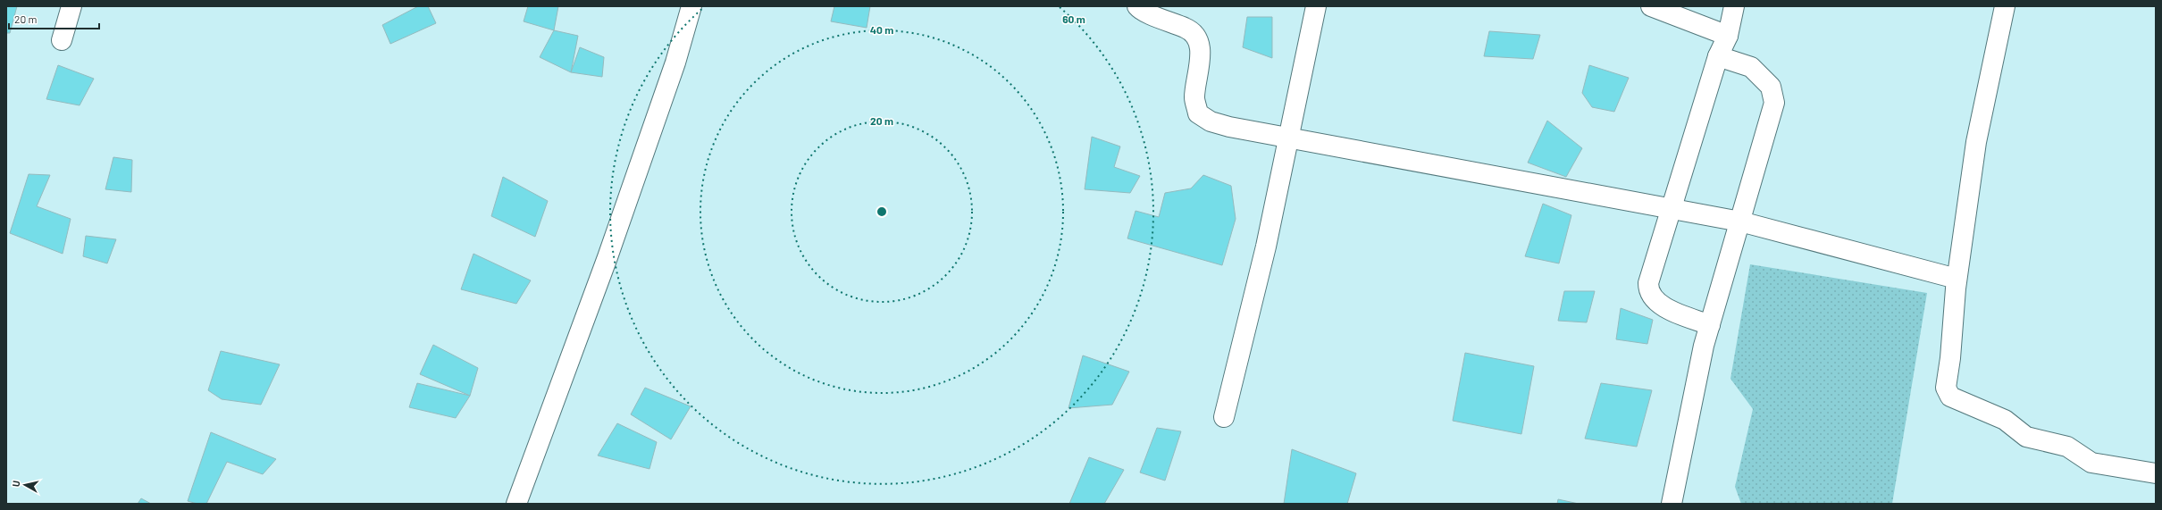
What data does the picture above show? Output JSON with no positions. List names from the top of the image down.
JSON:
{
  "scale_bar": "20 m",
  "north": "left",
  "rings": ["60 m", "40 m", "20 m"]
}
